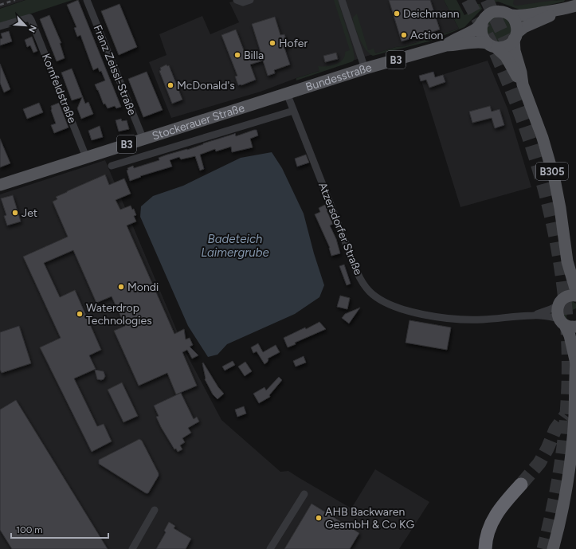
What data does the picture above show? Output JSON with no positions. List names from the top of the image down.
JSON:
{
  "streets": {
    "main road": [
      "B3",
      "Bundesstraße",
      "Stockerauer Straße",
      "B305"
    ],
    "street": ["Franz Zeissl-Straße", "Kornfeldstraße", "Atzersdorfer Straße"]
  },
  "crossings": [
    ["B3", "Bundesstraße"],
    ["B3", "B305"],
    ["Franz Zeissl-Straße", "Stockerauer Straße"],
    ["Bundesstraße", "Stockerauer Straße"],
    ["Bundesstraße", "Atzersdorfer Straße"],
    ["Kornfeldstraße", "Stockerauer Straße"],
    ["B305", "Atzersdorfer Straße"]
  ],
  "water": ["Badeteich Laimergrube"],
  "places": [
    "Deichmann",
    "Action",
    "Hofer",
    "Billa",
    "McDonald's",
    "Jet",
    "Mondi",
    "Waterdrop Technologies",
    "AHB Backwaren GesmbH & Co KG"
  ],
  "scale_bar": "100 m",
  "north": "bottom right"
}
